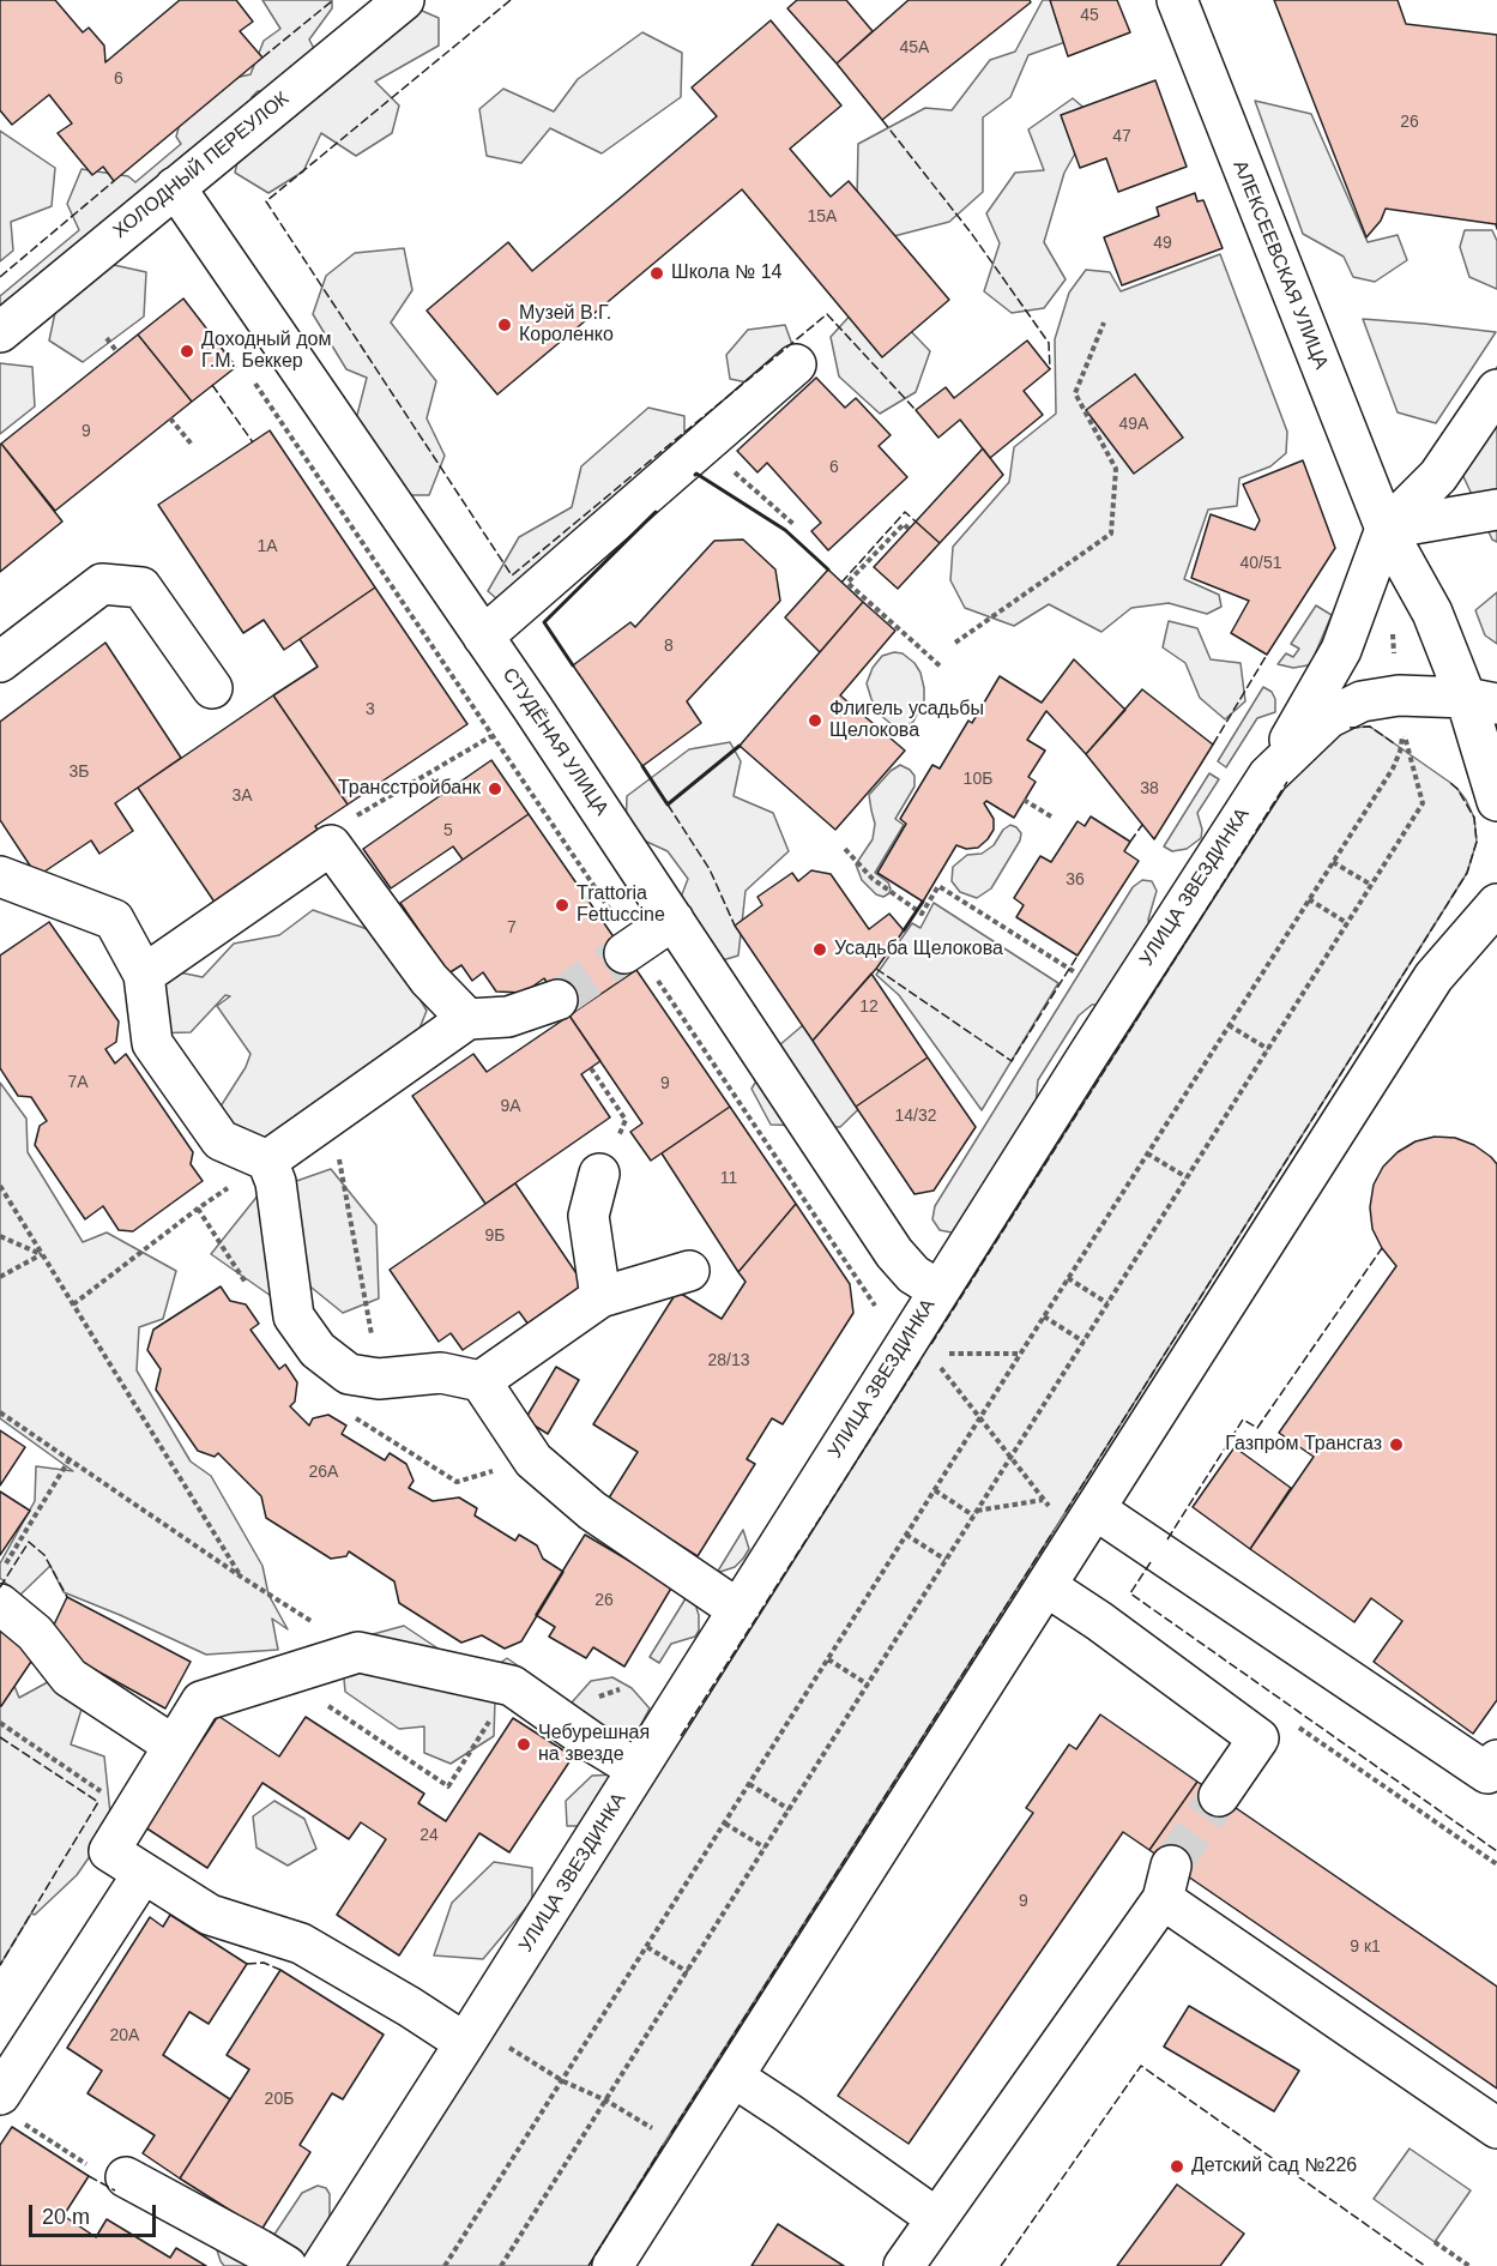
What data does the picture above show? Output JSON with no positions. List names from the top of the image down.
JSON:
{
  "streets": {
    "street": [
      "ХОЛОДНЫЙ ПЕРЕУЛОК",
      "АЛЕКСЕЕВСКАЯ УЛИЦА",
      "СТУДЁНАЯ УЛИЦА",
      "УЛИЦА ЗВЕЗДИНКА"
    ]
  },
  "crossings": [
    ["ХОЛОДНЫЙ ПЕРЕУЛОК", "СТУДЁНАЯ УЛИЦА"],
    ["АЛЕКСЕЕВСКАЯ УЛИЦА", "УЛИЦА ЗВЕЗДИНКА"],
    ["СТУДЁНАЯ УЛИЦА", "УЛИЦА ЗВЕЗДИНКА"]
  ],
  "places": [
    "Школа № 14",
    "Музей В.Г. Короленко",
    "Доходный дом Г.М. Беккер",
    "Флигель усадьбы Щелокова",
    "Трансстройбанк",
    "Trattoria Fettuccine",
    "Усадьба Щелокова",
    "Газпром Трансгаз",
    "Чебурешная на звезде",
    "Детский сад №226"
  ],
  "house_numbers": [
    "45",
    "45А",
    "6",
    "26",
    "47",
    "15А",
    "49",
    "49А",
    "9",
    "6",
    "1А",
    "40/51",
    "8",
    "3",
    "3Б",
    "10Б",
    "38",
    "3А",
    "5",
    "36",
    "7",
    "12",
    "7А",
    "9",
    "9А",
    "14/32",
    "11",
    "9Б",
    "28/13",
    "26А",
    "26",
    "24",
    "9",
    "9 к1",
    "20А",
    "20Б"
  ],
  "scale_bar": "20 m"
}
